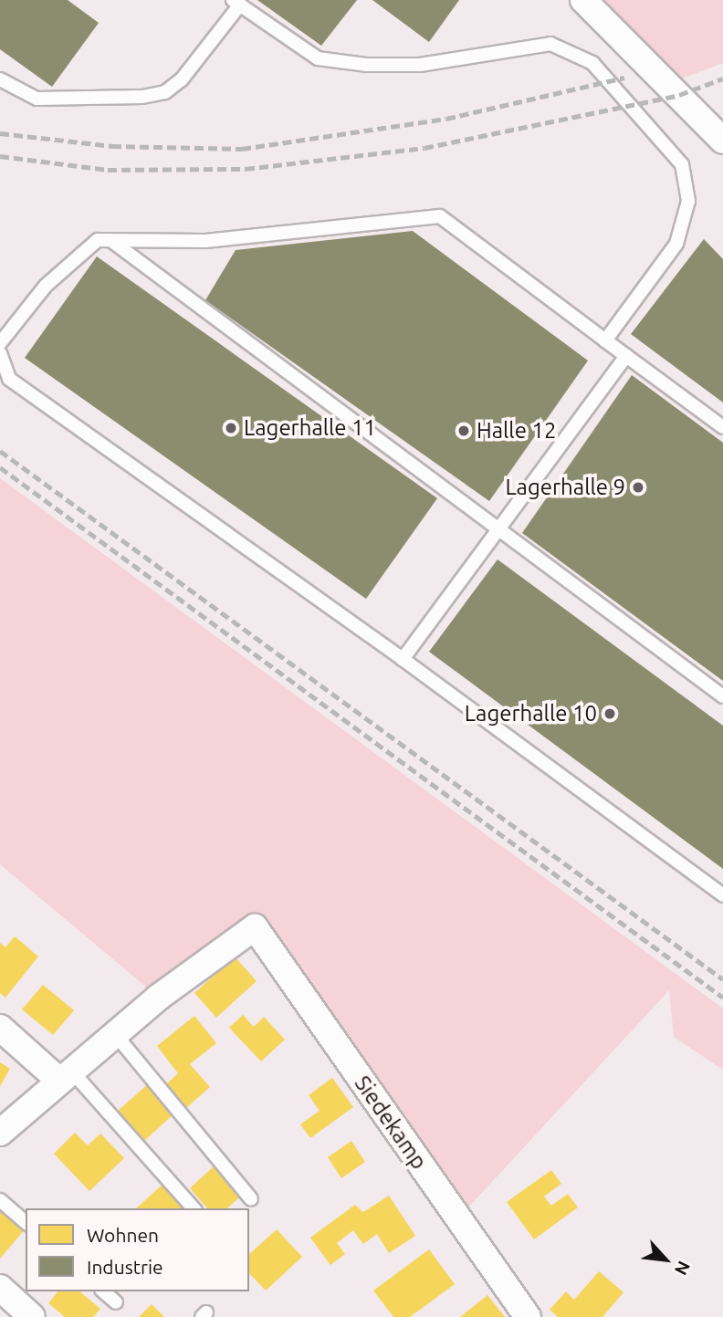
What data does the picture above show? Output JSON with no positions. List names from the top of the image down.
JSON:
{
  "streets": {
    "street": ["Siedekamp"]
  },
  "places": [
    "Lagerhalle 11",
    "Halle 12",
    "Lagerhalle 9",
    "Lagerhalle 10"
  ],
  "legend": ["Wohnen", "Industrie"],
  "north": "bottom right"
}
